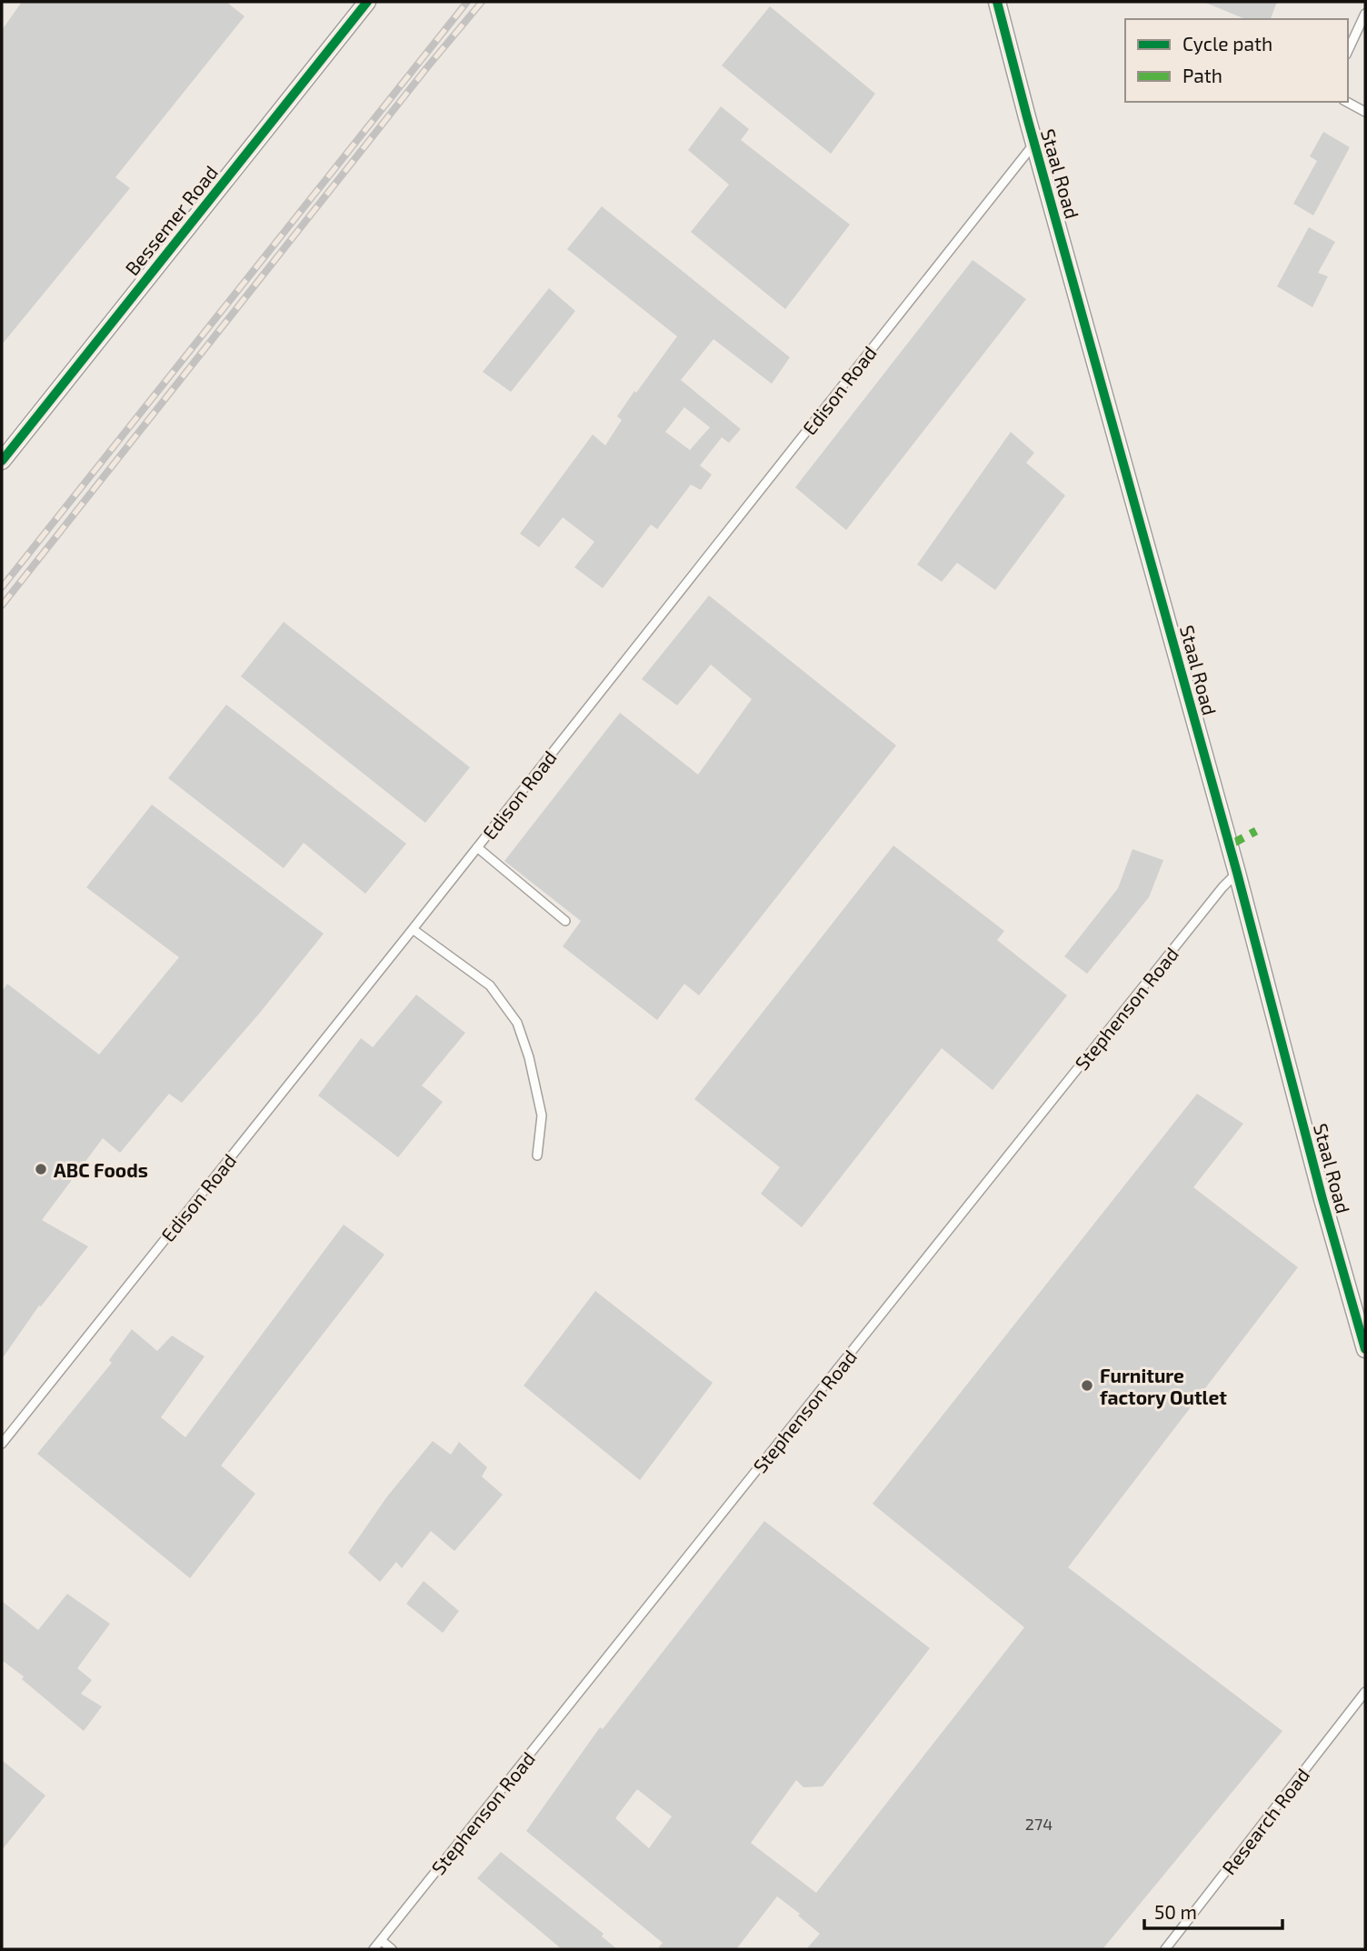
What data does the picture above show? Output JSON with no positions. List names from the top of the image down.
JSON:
{
  "streets": {
    "street": ["Staal Road", "Bessemer Road"],
    "lane": ["Edison Road", "Stephenson Road", "Research Road"]
  },
  "crossings": [
    ["Staal Road", "Edison Road"],
    ["Staal Road", "Stephenson Road"]
  ],
  "places": ["ABC Foods", "Furniture factory Outlet"],
  "house_numbers": ["274"],
  "legend": ["Cycle path", "Path"],
  "scale_bar": "50 m"
}
